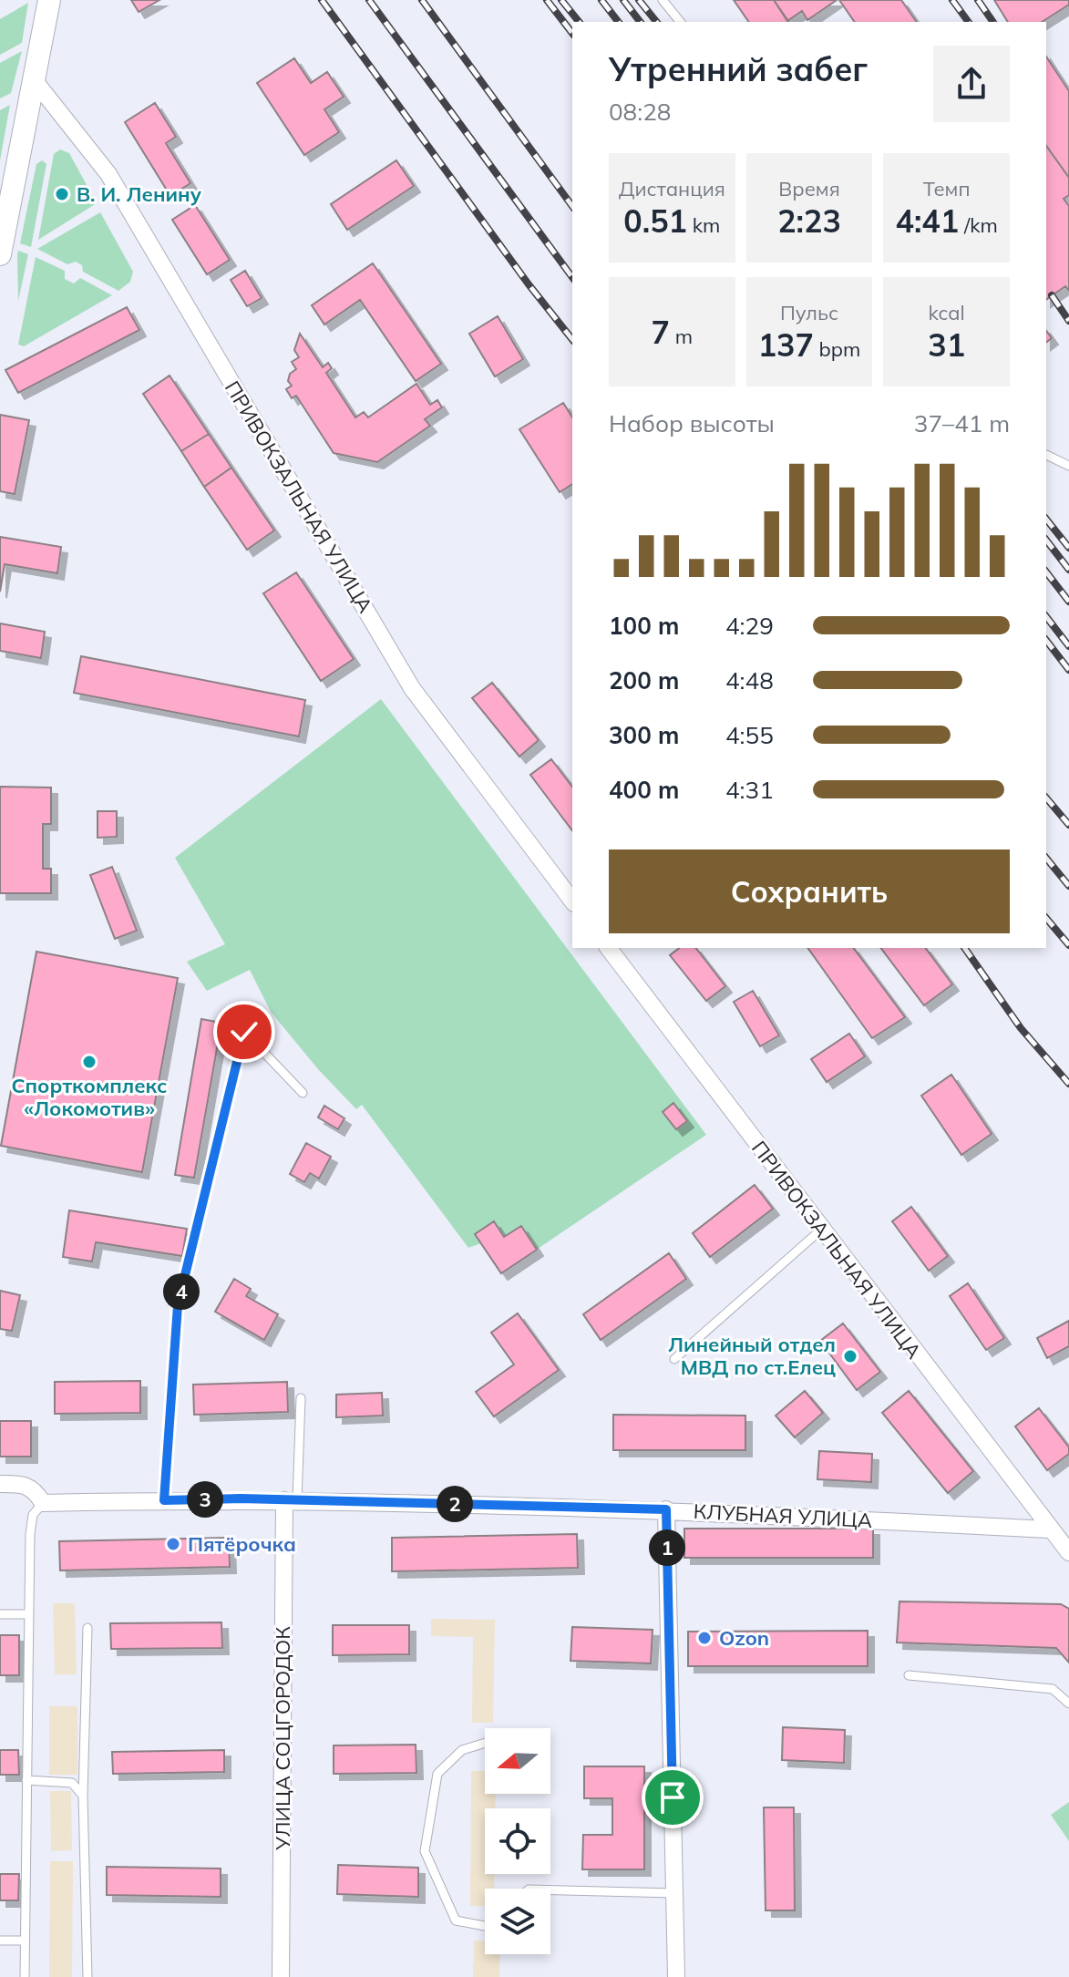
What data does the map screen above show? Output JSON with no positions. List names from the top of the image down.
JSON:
{
  "streets": {
    "street": ["ПРИВОКЗАЛЬНАЯ УЛИЦА", "КЛУБНАЯ УЛИЦА", "УЛИЦА СОЦГОРОДОК"]
  },
  "crossings": [
    ["ПРИВОКЗАЛЬНАЯ УЛИЦА", "КЛУБНАЯ УЛИЦА"],
    ["КЛУБНАЯ УЛИЦА", "УЛИЦА СОЦГОРОДОК"]
  ],
  "places": [
    "В. И. Ленину",
    "Спорткомплекс «Локомотив»",
    "Линейный отдел МВД по ст.Елец",
    "Пятёрочка",
    "Ozon"
  ],
  "north": "left",
  "page": {
    "heading": ["Утренний забег", "08:28"],
    "stats": [
      ["Дистанция", "0.51 km"],
      ["Время", "2:23"],
      ["Темп", "4:41 /km"],
      ["7 m"],
      ["Пульс", "137 bpm"],
      ["kcal", "31"]
    ],
    "chart": ["Набор высоты", "37–41 m"],
    "list": [
      {
        "name": "100 m",
        "note": "4:29"
      },
      {
        "name": "200 m",
        "note": "4:48"
      },
      {
        "name": "300 m",
        "note": "4:55"
      },
      {
        "name": "400 m",
        "note": "4:31"
      }
    ],
    "buttons": "Сохранить",
    "pins": [
      "4",
      "3",
      "2",
      "1"
    ]
  }
}
